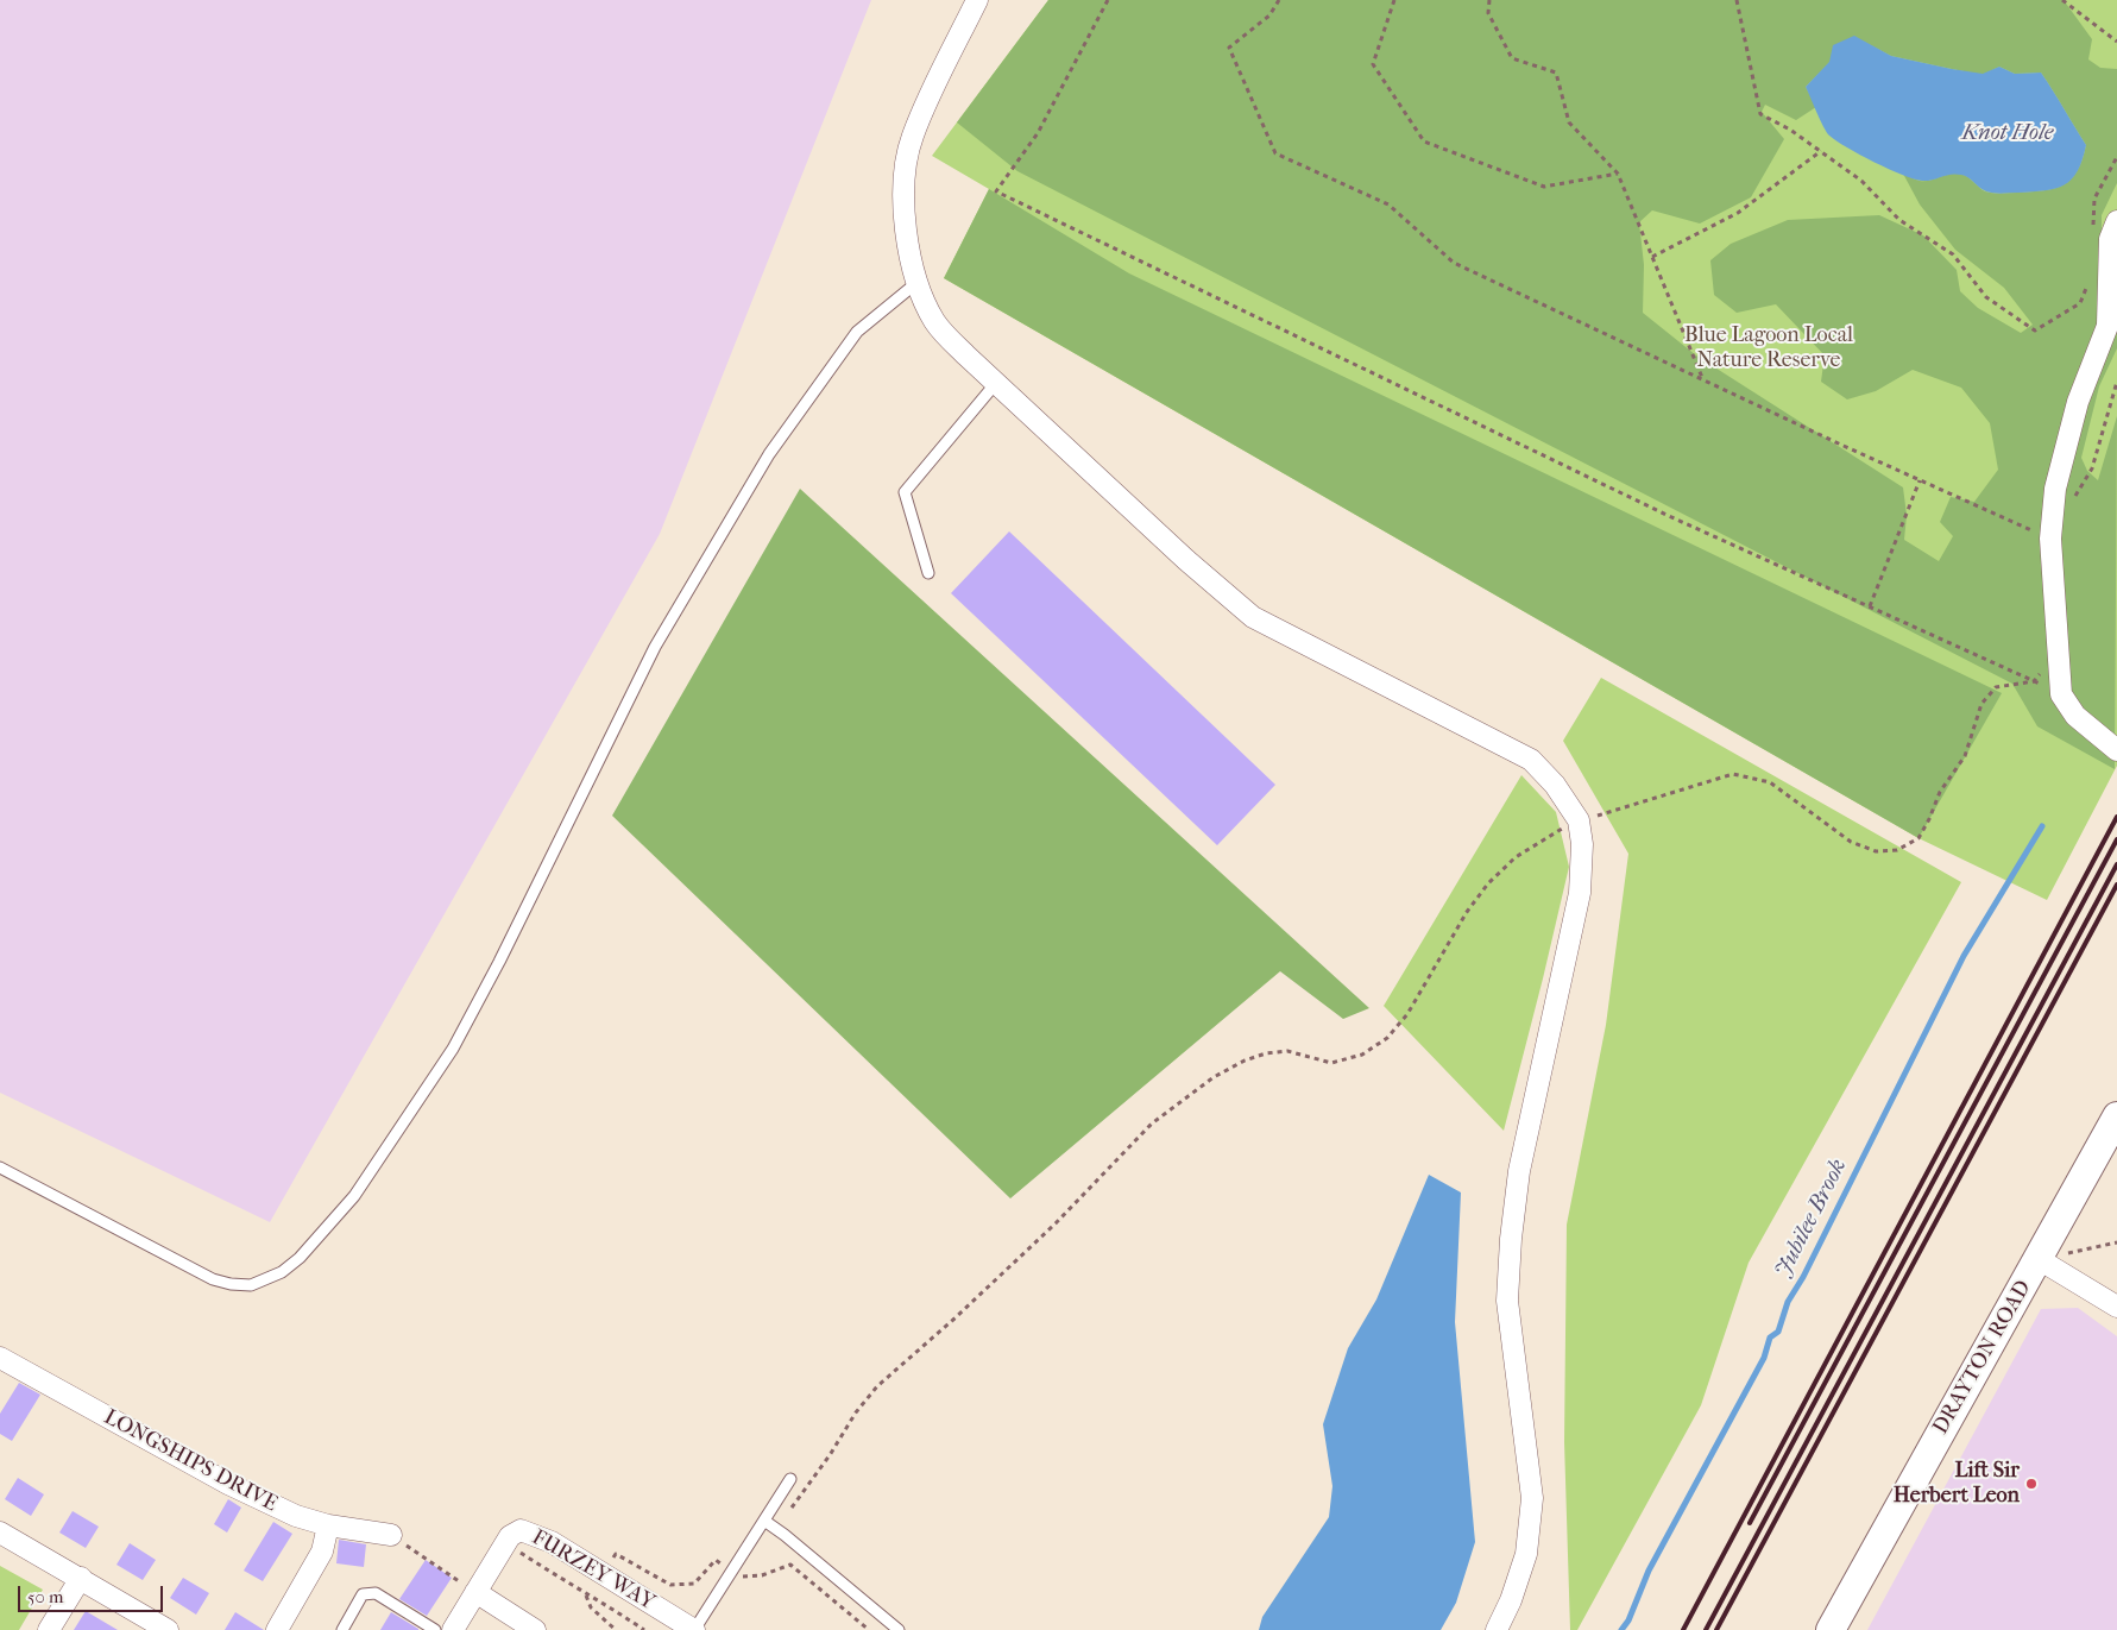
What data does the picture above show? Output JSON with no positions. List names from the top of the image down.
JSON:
{
  "streets": {
    "street": ["DRAYTON ROAD", "LONGSHIPS DRIVE", "FURZEY WAY"]
  },
  "water": ["Knot Hole", "Jubilee Brook"],
  "parks": ["Blue Lagoon Local Nature Reserve"],
  "places": ["Lift Sir Herbert Leon"],
  "scale_bar": "50 m"
}
